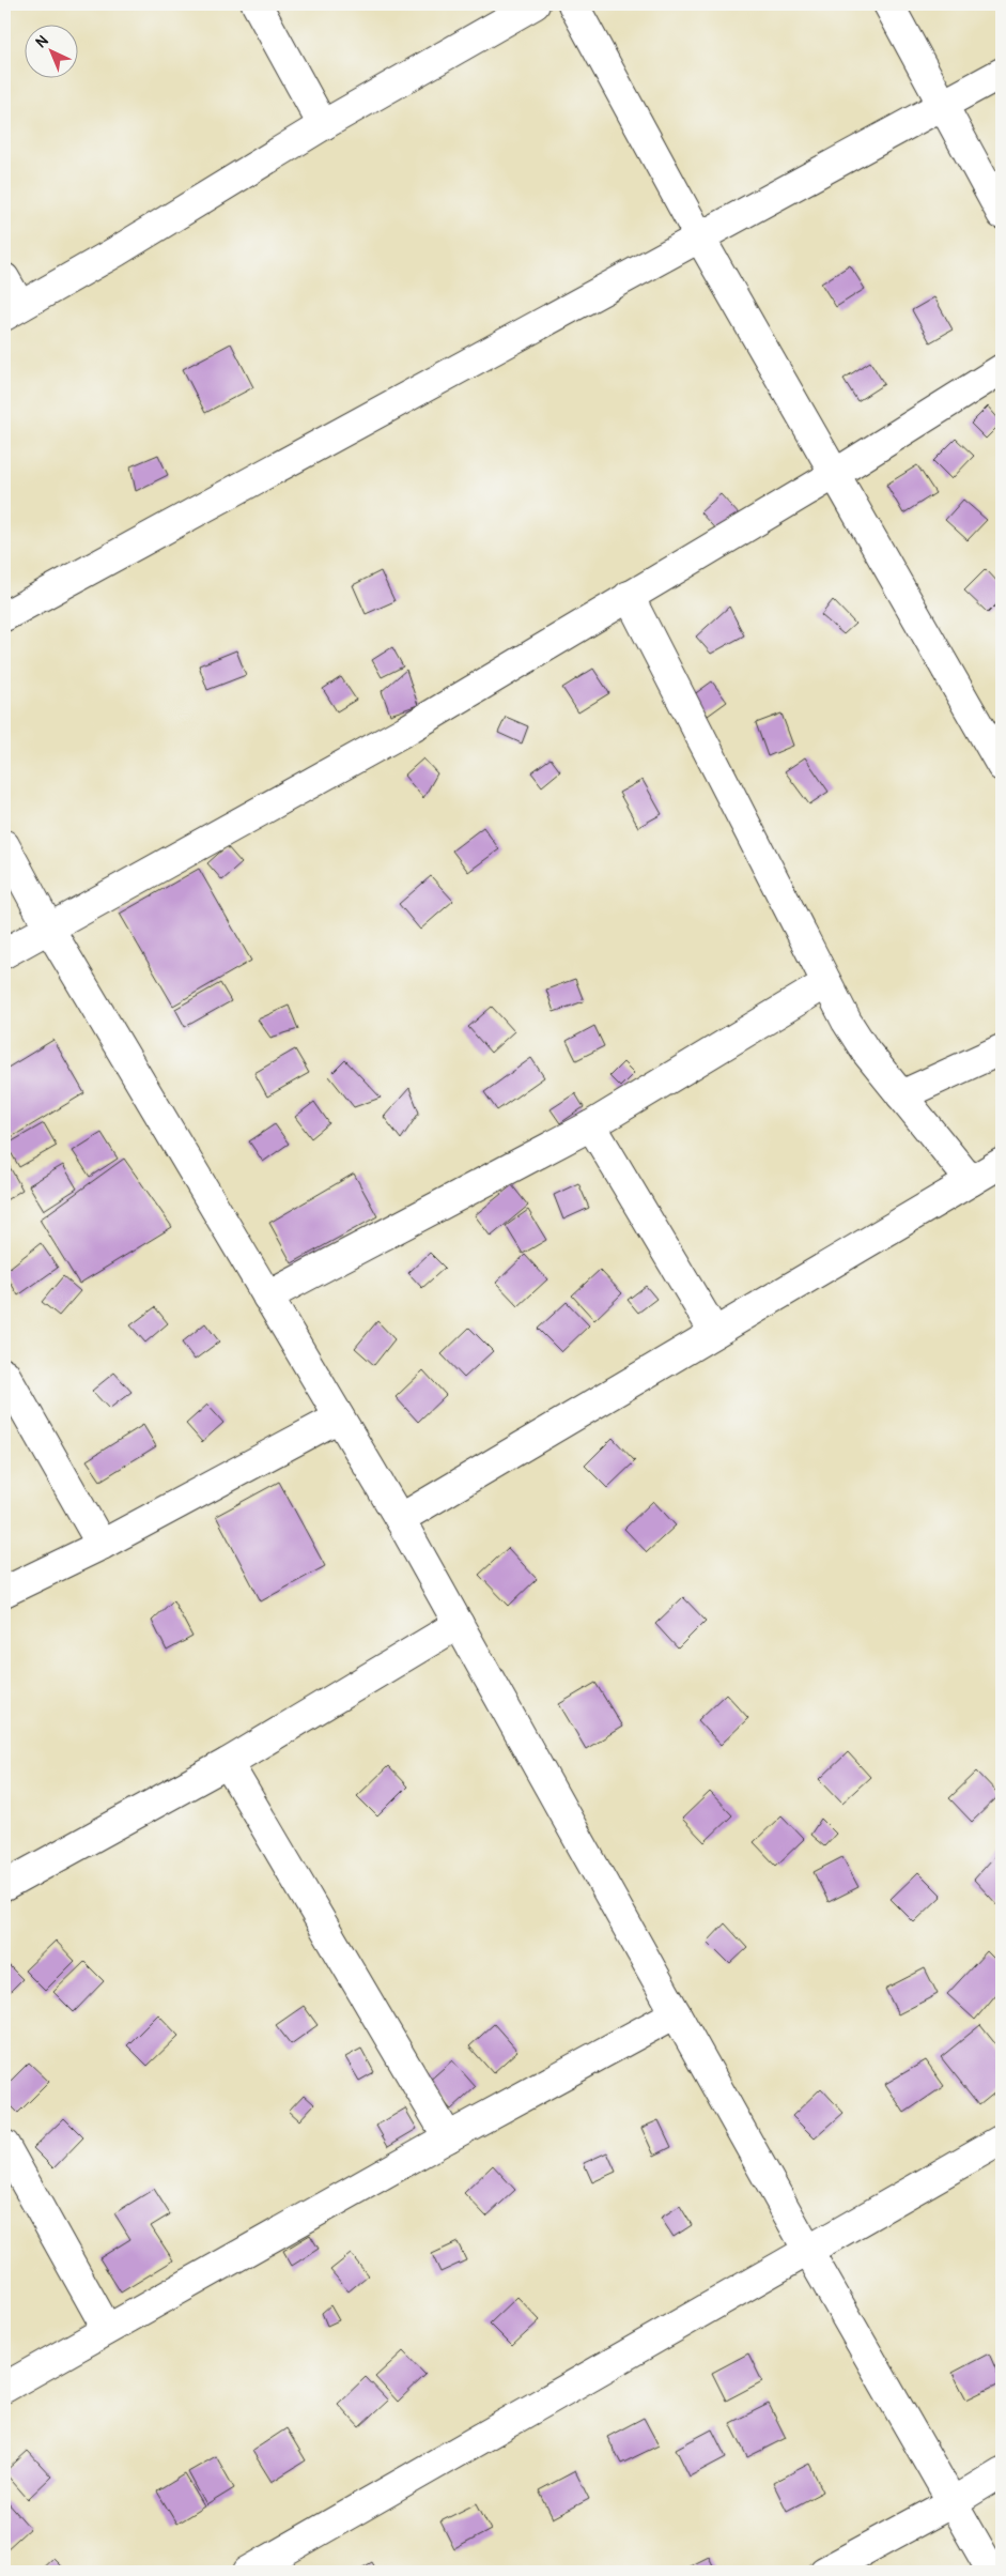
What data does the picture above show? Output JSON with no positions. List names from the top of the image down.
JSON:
{
  "north": "top left"
}
